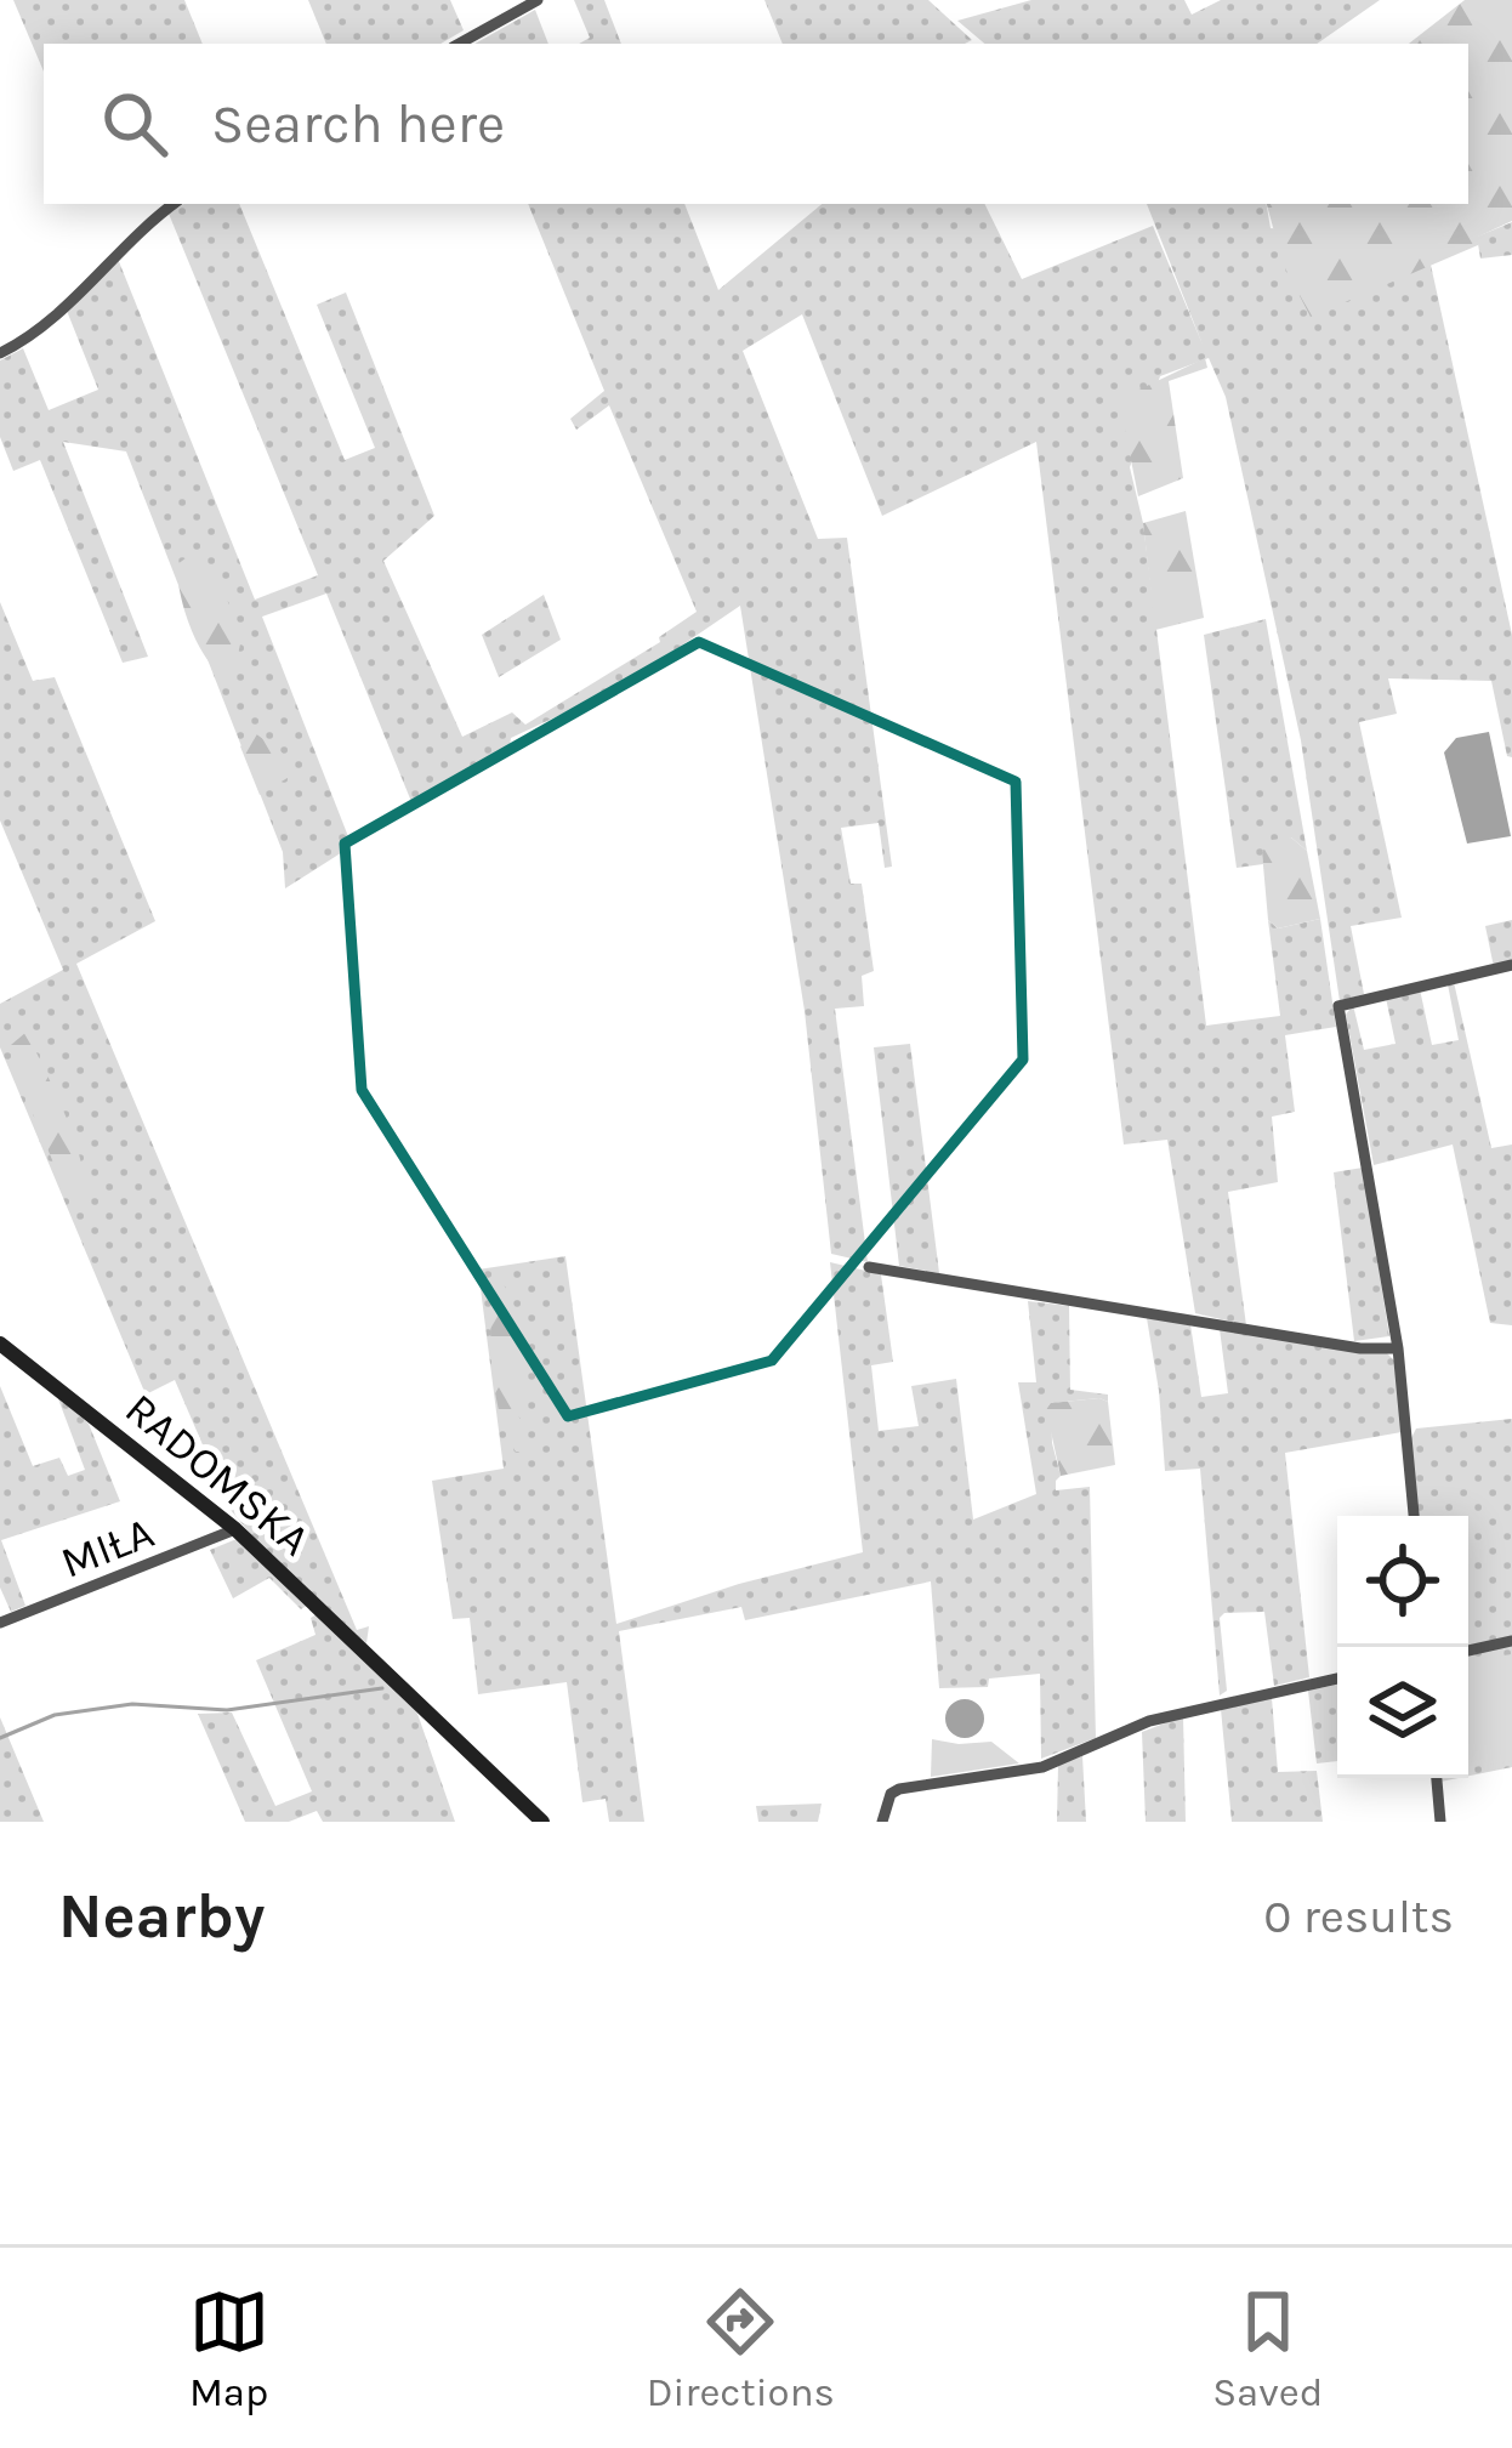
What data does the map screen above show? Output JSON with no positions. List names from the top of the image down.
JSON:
{
  "streets": {
    "street": ["RADOMSKA", "MIŁA"]
  },
  "crossings": [
    ["RADOMSKA", "MIŁA"]
  ],
  "page": {
    "search": "Search here",
    "heading": ["Nearby", "0 results"],
    "nav": ["Map", "Directions", "Saved"]
  }
}
